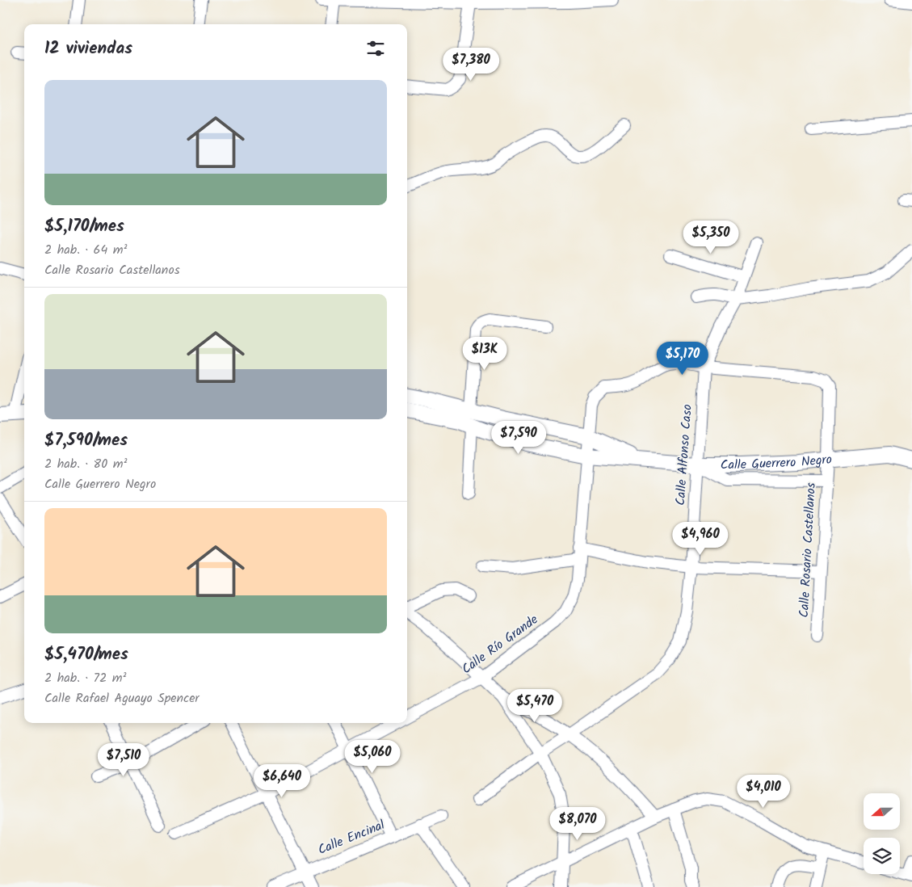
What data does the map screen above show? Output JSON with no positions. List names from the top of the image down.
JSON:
{
  "streets": {
    "street": [
      "Calle Alfonso Caso",
      "Calle Guerrero Negro",
      "Calle Rosario Castellanos",
      "Calle Río Grande",
      "Calle Encinal"
    ]
  },
  "crossings": [
    ["Calle Alfonso Caso", "Calle Guerrero Negro"],
    ["Calle Alfonso Caso", "Calle Rosario Castellanos"],
    ["Calle Guerrero Negro", "Calle Rosario Castellanos"],
    ["Calle Guerrero Negro", "Calle Río Grande"],
    ["Calle Rosario Castellanos", "Calle Río Grande"]
  ],
  "north": "left",
  "page": {
    "heading": "12 viviendas",
    "price": [
      "$7,380",
      "$5,350",
      "$13K",
      "$5,170",
      "$7,590",
      "$4,960",
      "$5,470",
      "$5,060",
      "$7,510",
      "$6,640",
      "$4,010",
      "$8,070"
    ],
    "list": [
      {
        "name": "$5,170/mes",
        "note": "2 hab. · 64 m² · Calle Rosario Castellanos"
      },
      {
        "name": "$7,590/mes",
        "note": "2 hab. · 80 m² · Calle Guerrero Negro"
      },
      {
        "name": "$5,470/mes",
        "note": "2 hab. · 72 m² · Calle Rafael Aguayo Spencer"
      }
    ]
  }
}
